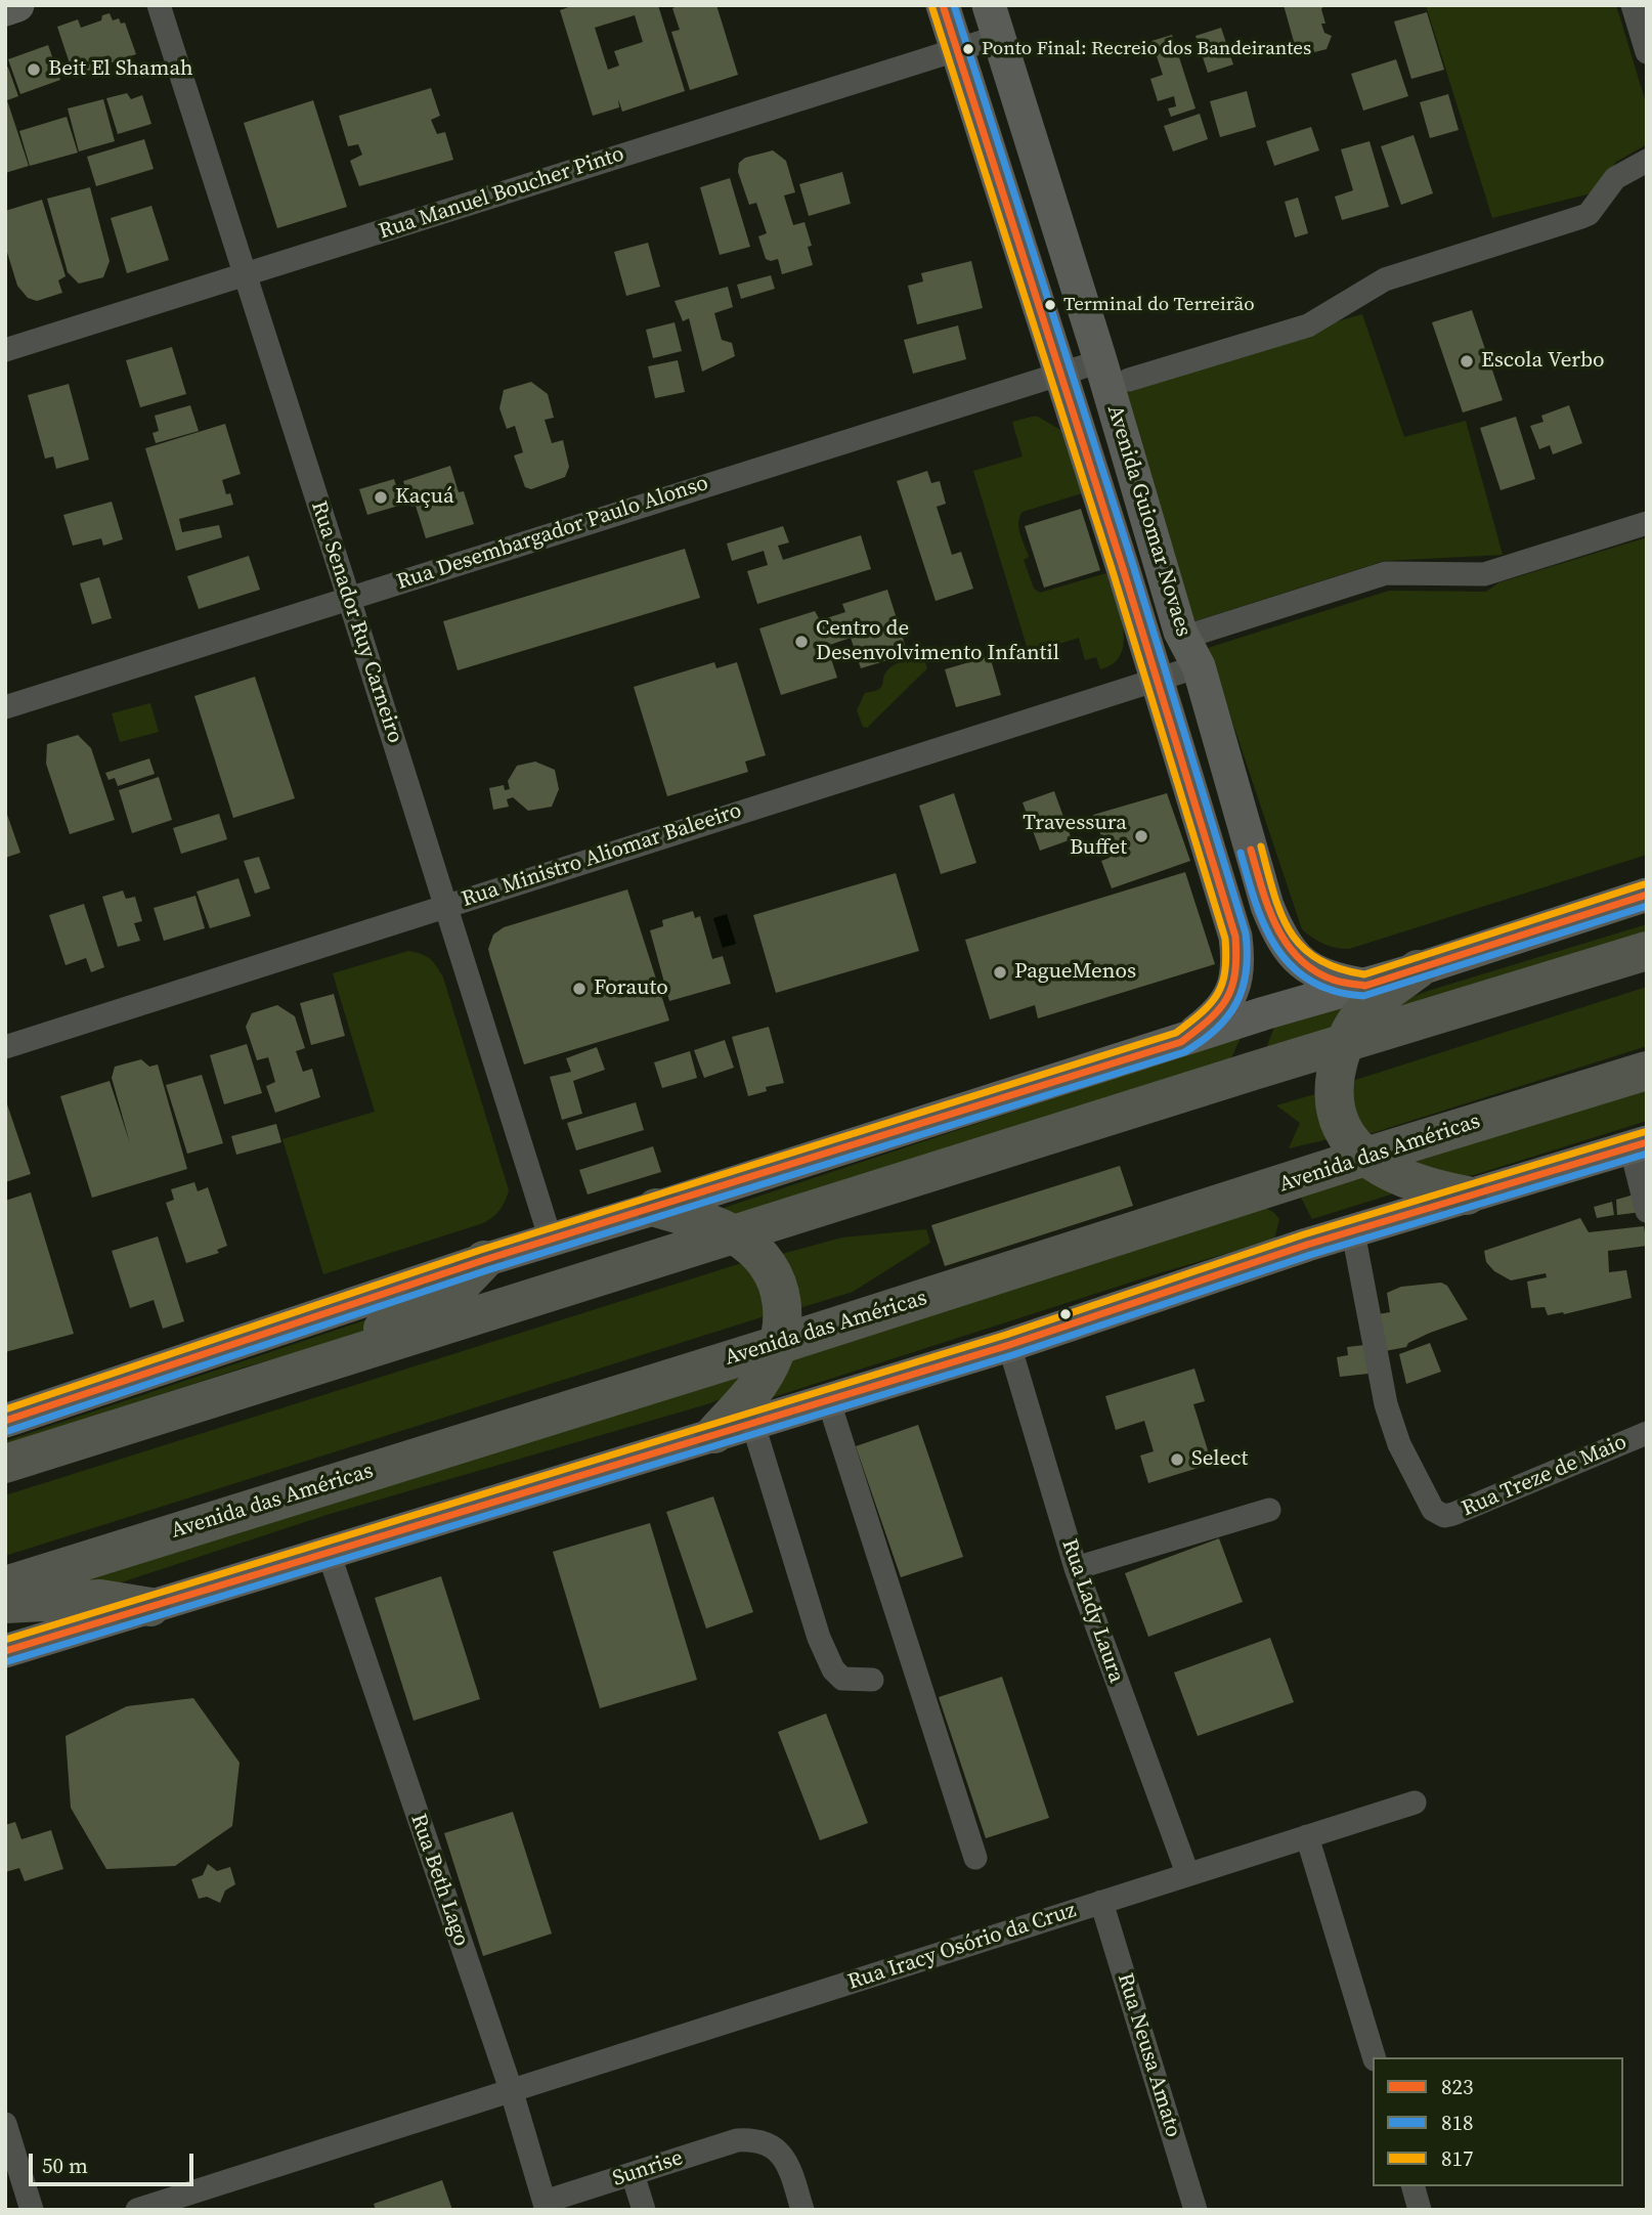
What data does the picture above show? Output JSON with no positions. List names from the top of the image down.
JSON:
{
  "streets": {
    "highway": ["Avenida das Américas"],
    "main road": ["Avenida Guiomar Novaes"],
    "street": [
      "Rua Manuel Boucher Pinto",
      "Rua Desembargador Paulo Alonso",
      "Rua Senador Ruy Carneiro",
      "Rua Ministro Aliomar Baleeiro",
      "Rua Treze de Maio",
      "Rua Lady Laura",
      "Rua Beth Lago",
      "Rua Iracy Osório da Cruz",
      "Rua Neusa Amato",
      "Sunrise"
    ]
  },
  "crossings": [
    ["Rua Manuel Boucher Pinto", "Avenida Guiomar Novaes"],
    ["Rua Manuel Boucher Pinto", "Rua Senador Ruy Carneiro"],
    ["Avenida Guiomar Novaes", "Rua Desembargador Paulo Alonso"],
    ["Avenida Guiomar Novaes", "Rua Ministro Aliomar Baleeiro"],
    ["Rua Desembargador Paulo Alonso", "Rua Senador Ruy Carneiro"],
    ["Rua Senador Ruy Carneiro", "Rua Ministro Aliomar Baleeiro"],
    ["Rua Lady Laura", "Rua Iracy Osório da Cruz"],
    ["Rua Beth Lago", "Rua Iracy Osório da Cruz"],
    ["Rua Beth Lago", "Sunrise"],
    ["Rua Iracy Osório da Cruz", "Rua Neusa Amato"]
  ],
  "places": [
    "Ponto Final: Recreio dos Bandeirantes",
    "Beit El Shamah",
    "Terminal do Terreirão",
    "Escola Verbo",
    "Kaçuá",
    "Centro de Desenvolvimento Infantil",
    "Travessura Buffet",
    "PagueMenos",
    "Forauto",
    "Select"
  ],
  "lines": ["transit line 823", "transit line 818", "transit line 817"],
  "legend": ["823", "818", "817"],
  "scale_bar": "50 m"
}
